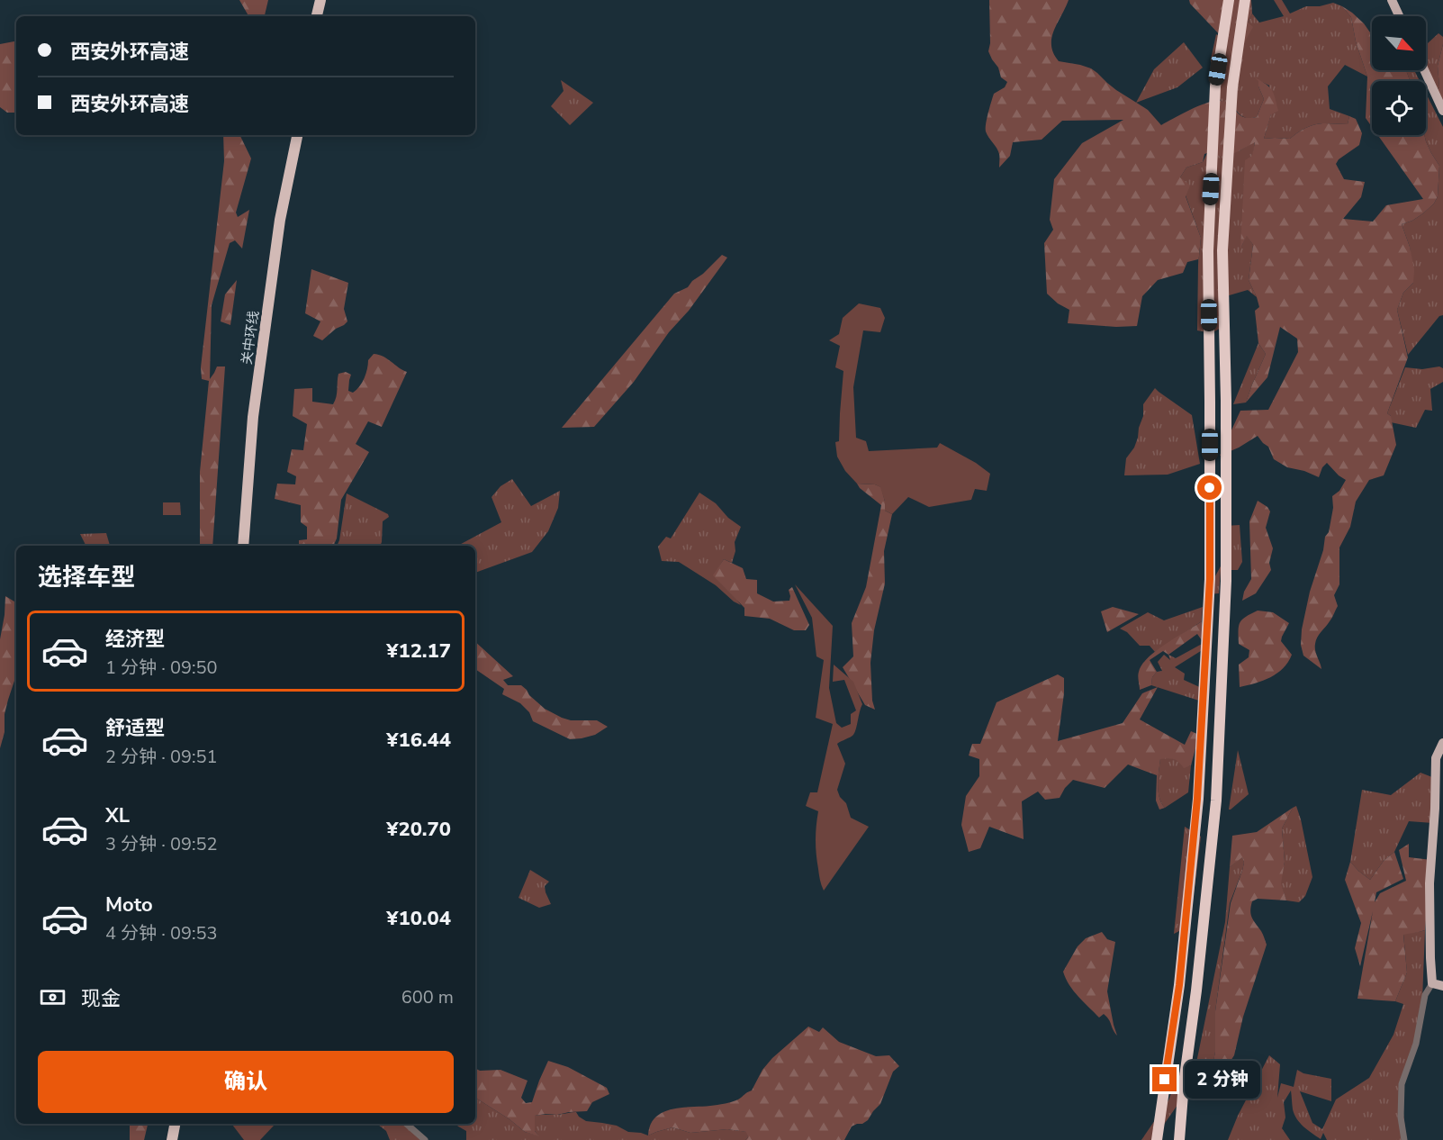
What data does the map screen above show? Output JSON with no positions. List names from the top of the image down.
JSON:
{
  "streets": {
    "highway": ["关中环线"]
  },
  "north": "bottom right",
  "page": {
    "banner": ["西安外环高速", "西安外环高速"],
    "heading": "选择车型",
    "list": [
      {
        "name": "经济型",
        "note": "1 分钟 · 09:50",
        "value": "¥12.17"
      },
      {
        "name": "舒适型",
        "note": "2 分钟 · 09:51",
        "value": "¥16.44"
      },
      {
        "name": "XL",
        "note": "3 分钟 · 09:52",
        "value": "¥20.70"
      },
      {
        "name": "Moto",
        "note": "4 分钟 · 09:53",
        "value": "¥10.04"
      }
    ],
    "pay": ["现金", "600 m"],
    "buttons": "确认",
    "bubble": "2 分钟"
  }
}
